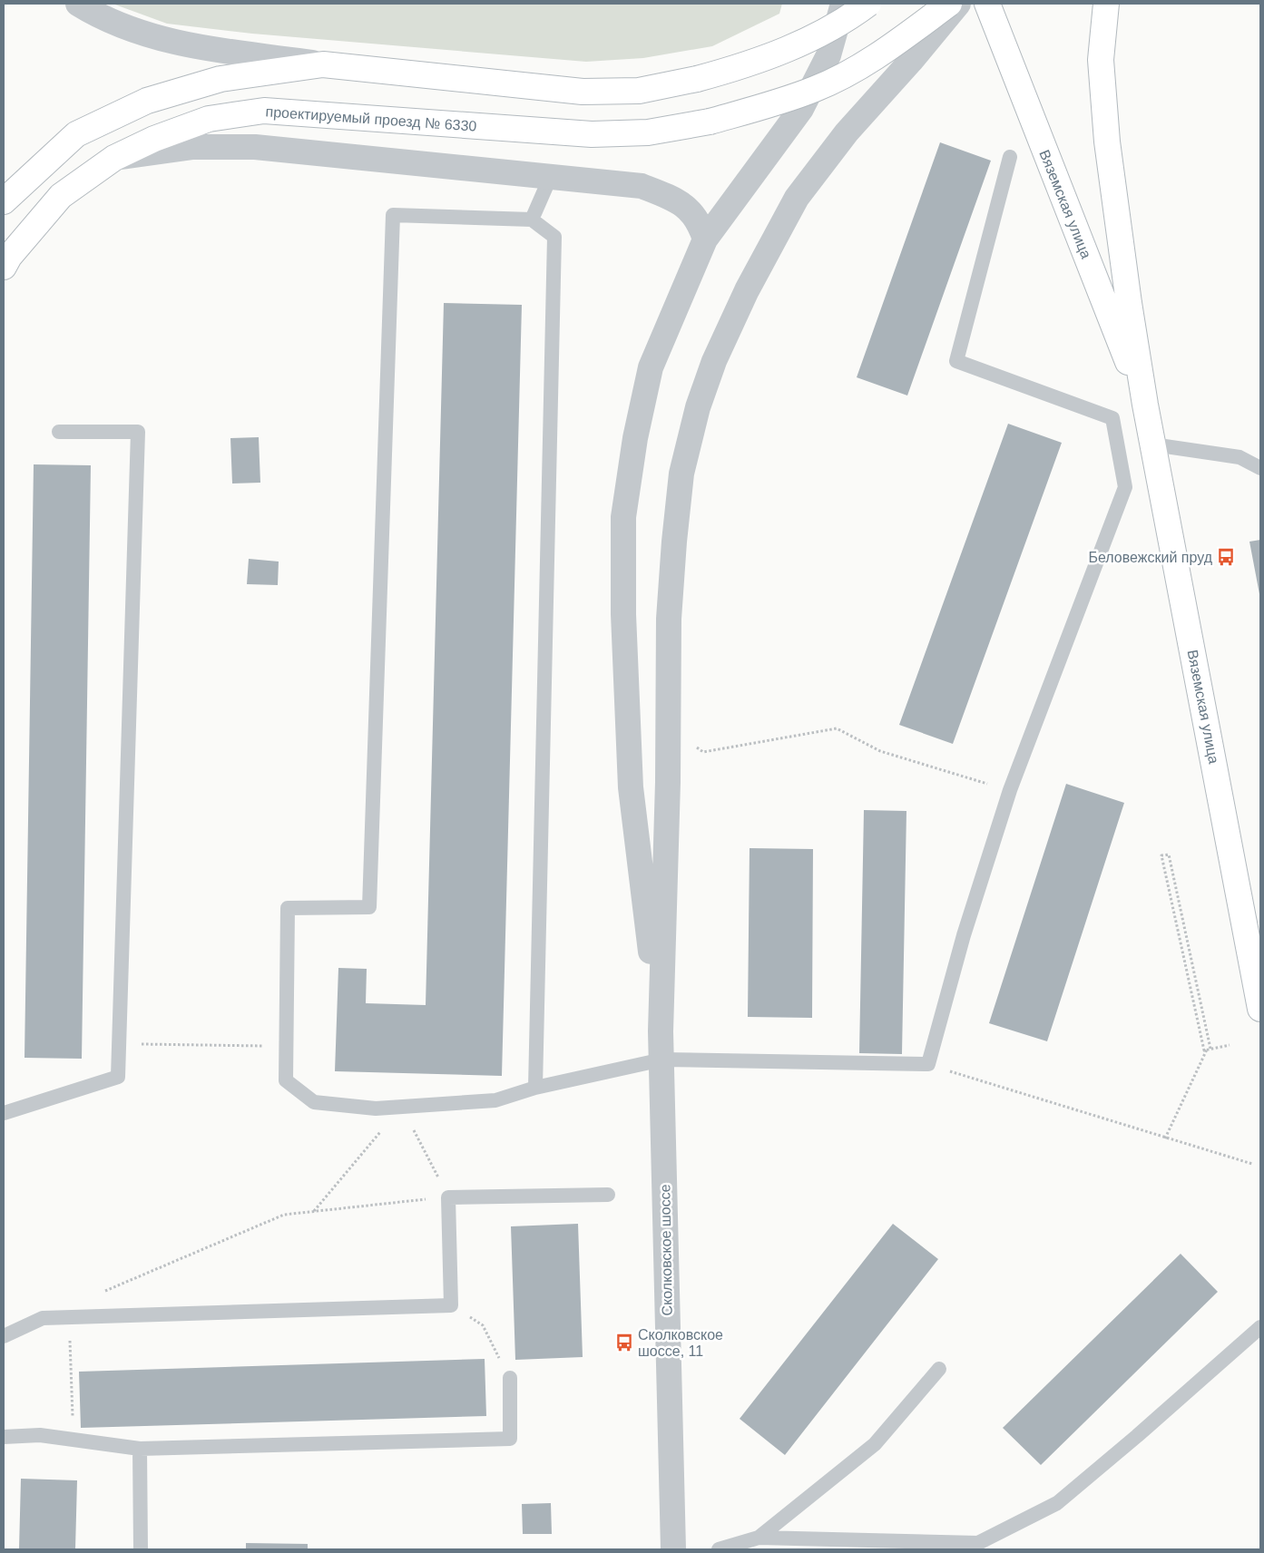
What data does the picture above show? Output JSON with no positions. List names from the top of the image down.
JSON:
{
  "streets": {
    "main road": ["проектируемый проезд № 6330", "Вяземская улица"],
    "street": ["Сколковское шоссе"]
  },
  "places": {
    "bus stop": ["Беловежский пруд", "Сколковское шоссе, 11"]
  }
}
